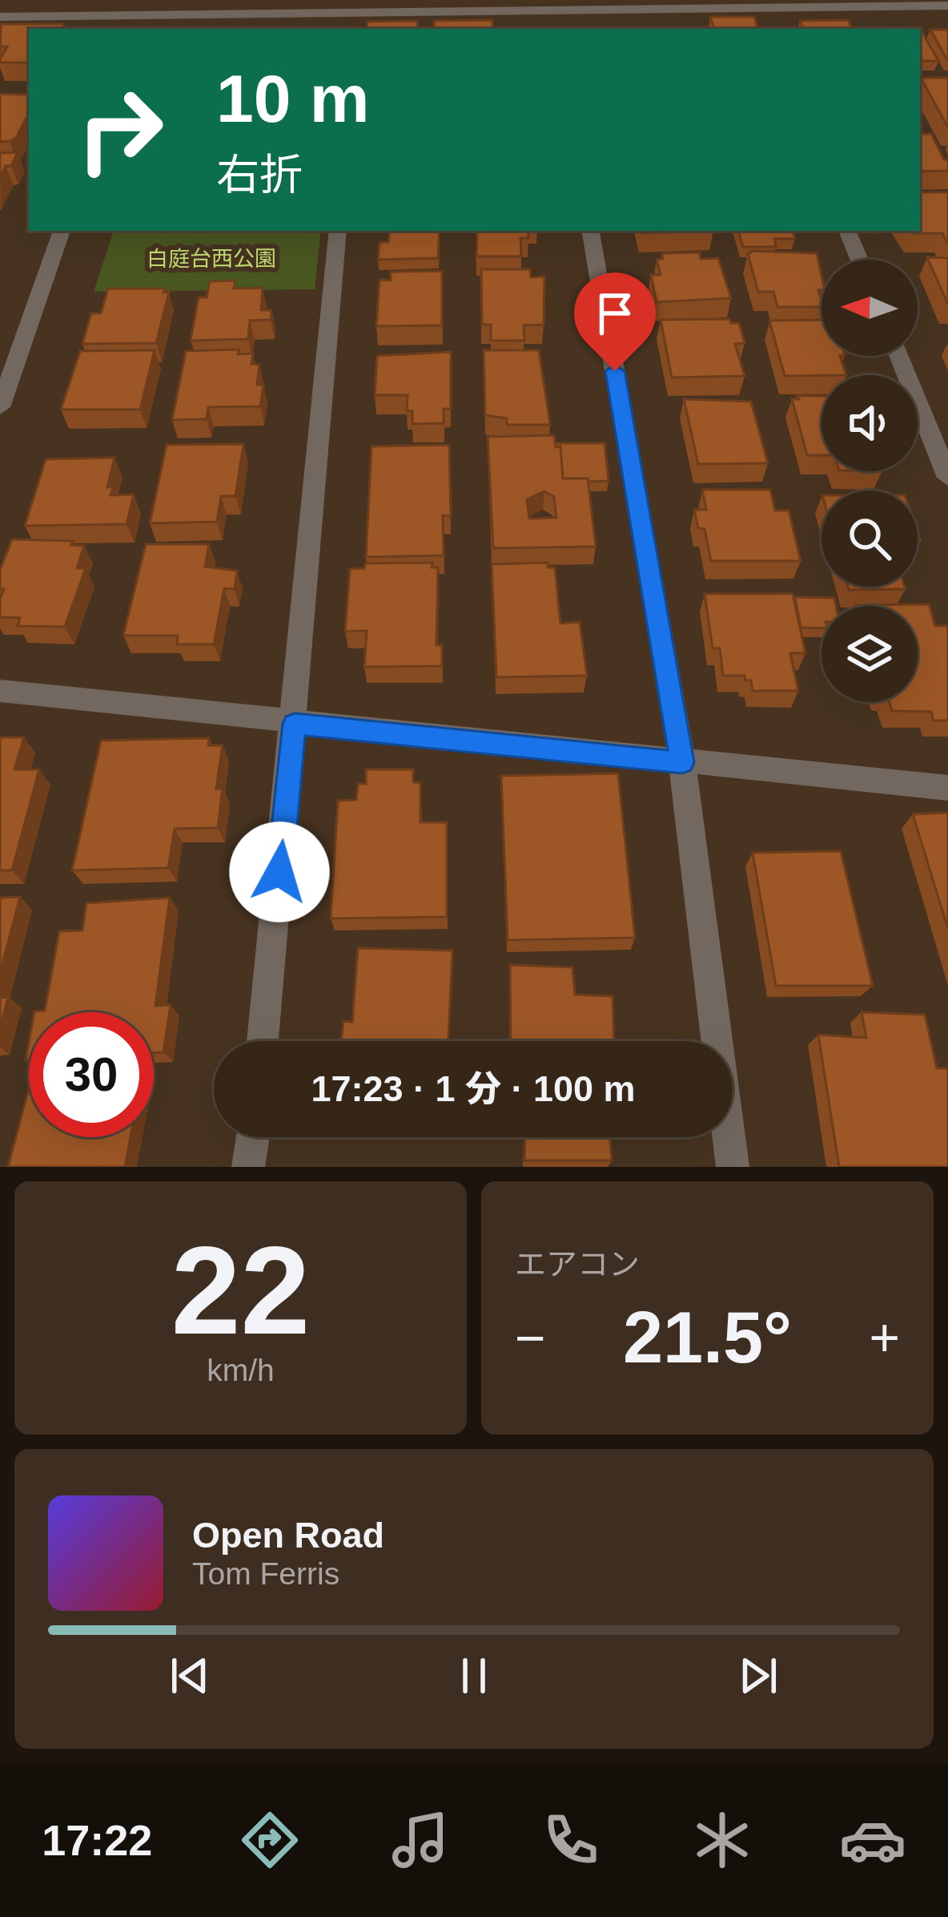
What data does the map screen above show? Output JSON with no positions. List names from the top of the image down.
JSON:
{
  "parks": ["白庭台西公園"],
  "north": "left",
  "page": {
    "turn": ["10 m", "右折"],
    "limit": "30",
    "trip": "17:23 · 1 分 · 100 m",
    "tile": [
      ["22", "km/h"],
      "エアコン"
    ],
    "heat": ["−", "21.5°", "+"],
    "song": ["Open Road", "Tom Ferris"],
    "tabs": "17:22"
  }
}
